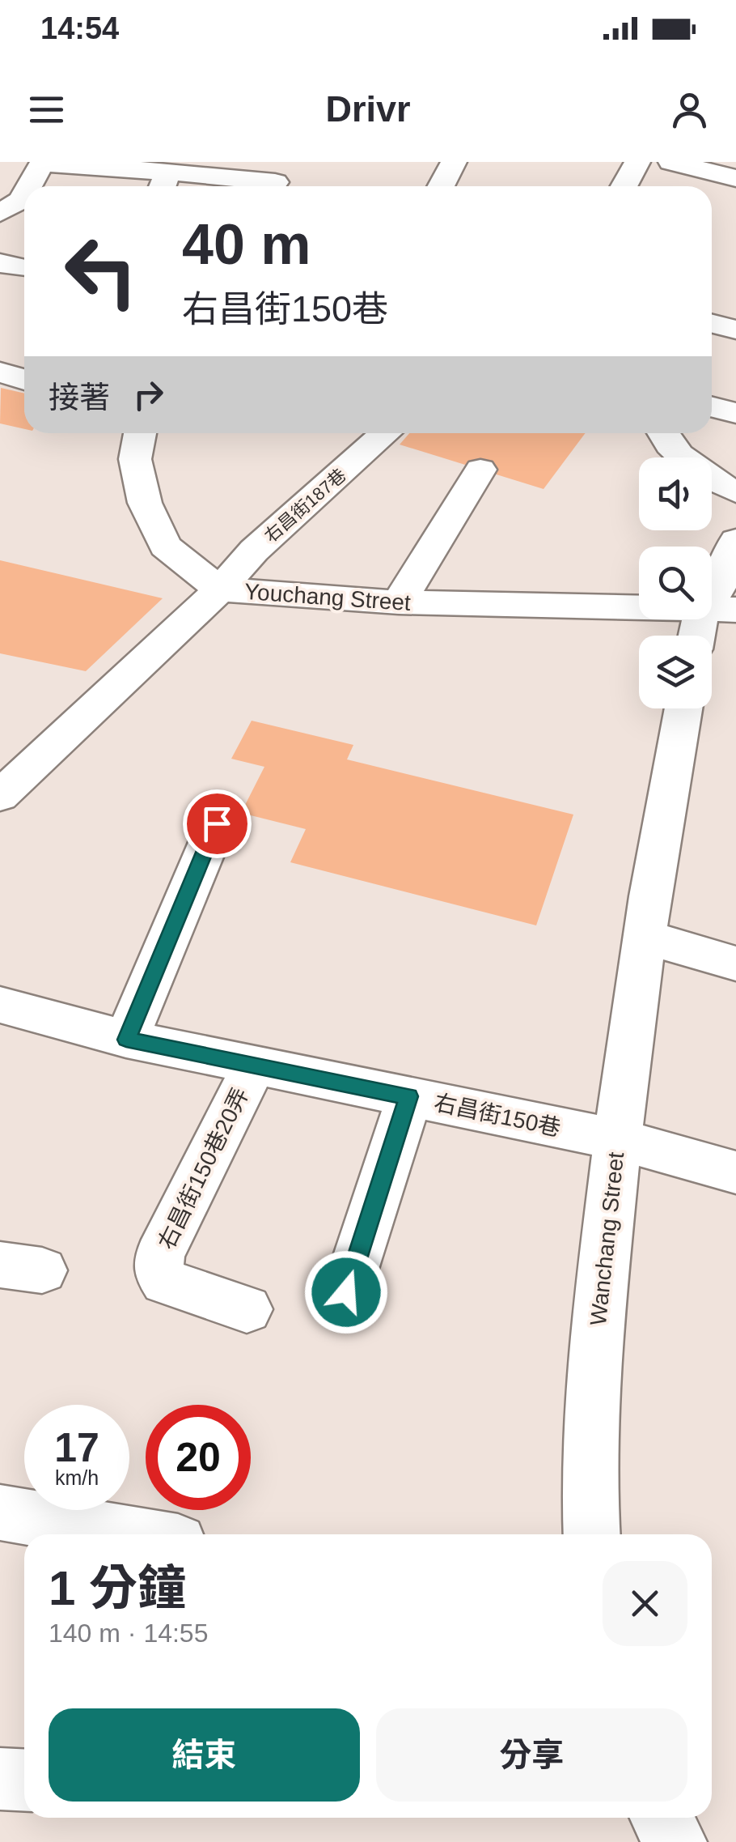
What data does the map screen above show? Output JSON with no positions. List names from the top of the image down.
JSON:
{
  "streets": {
    "street": [
      "右昌街187巷",
      "Youchang Street",
      "右昌街150巷",
      "右昌街150巷20弄",
      "Wanchang Street"
    ]
  },
  "crossings": [
    ["右昌街187巷", "Youchang Street"],
    ["右昌街150巷", "右昌街150巷20弄"],
    ["右昌街150巷", "Wanchang Street"]
  ],
  "page": {
    "status": "14:54",
    "header": "Drivr",
    "turn": ["40 m", "右昌街150巷"],
    "then": "接著",
    "speed": "17 km/h",
    "limit": "20",
    "heading": ["1 分鐘", "140 m · 14:55"],
    "buttons": ["結束", "分享"]
  }
}
